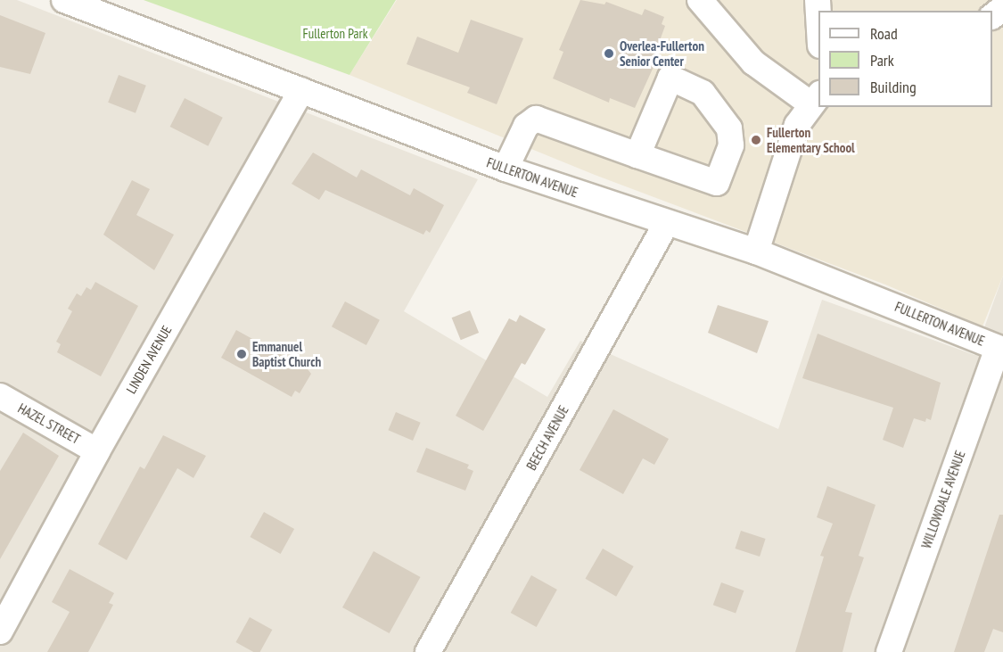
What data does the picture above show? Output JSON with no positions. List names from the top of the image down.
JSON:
{
  "streets": {
    "street": [
      "FULLERTON AVENUE",
      "LINDEN AVENUE",
      "HAZEL STREET",
      "BEECH AVENUE",
      "WILLOWDALE AVENUE"
    ]
  },
  "crossings": [
    ["FULLERTON AVENUE", "LINDEN AVENUE"],
    ["FULLERTON AVENUE", "BEECH AVENUE"],
    ["FULLERTON AVENUE", "WILLOWDALE AVENUE"],
    ["LINDEN AVENUE", "HAZEL STREET"]
  ],
  "parks": ["Fullerton Park"],
  "places": ["Overlea-Fullerton Senior Center", "Fullerton Elementary School", "Emmanuel Baptist Church"],
  "legend": ["Road", "Park", "Building"]
}
